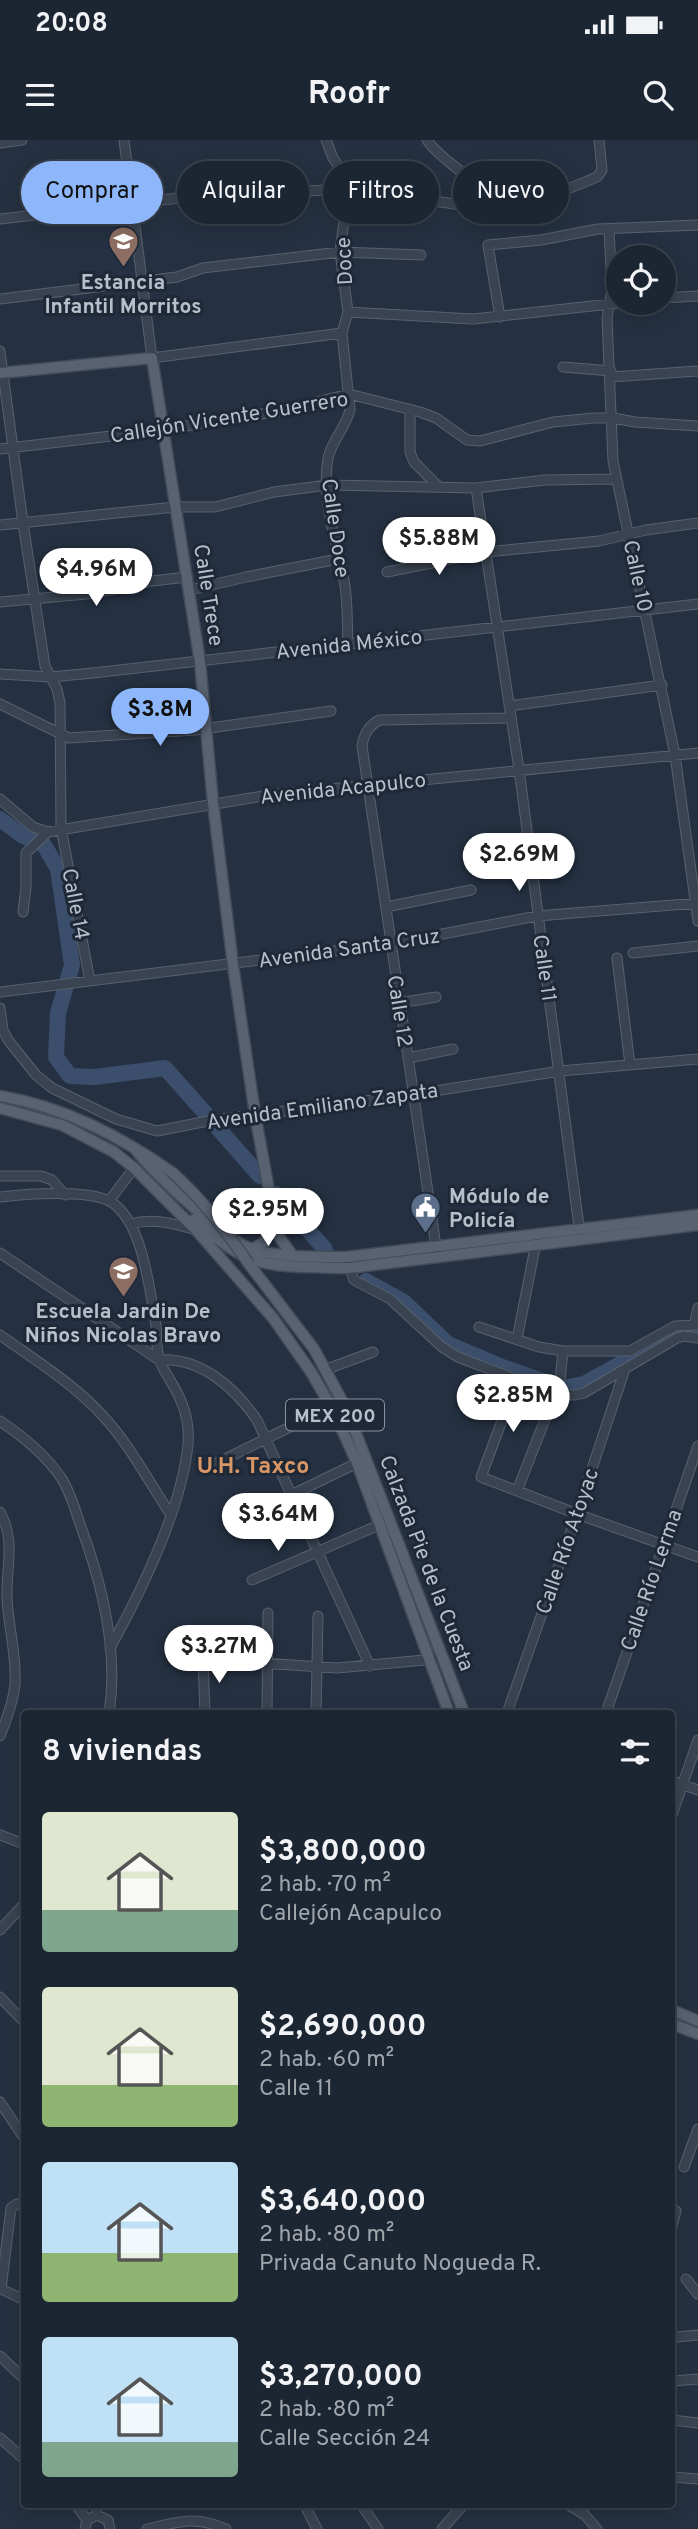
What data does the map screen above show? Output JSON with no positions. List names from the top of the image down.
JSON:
{
  "streets": {
    "main road": ["Calle Trece", "MEX 200", "Calzada Pie de la Cuesta"],
    "street": [
      "Doce",
      "Callejón Vicente Guerrero",
      "Calle Doce",
      "Calle 10",
      "Avenida México",
      "Avenida Acapulco",
      "Calle 14",
      "Avenida Santa Cruz",
      "Calle 11",
      "Calle 12",
      "Avenida Emiliano Zapata",
      "Calle Río Atoyac",
      "Calle Río Lerma"
    ]
  },
  "crossings": [
    ["Doce", "Calle Doce"],
    ["Callejón Vicente Guerrero", "Calle Doce"],
    ["Callejón Vicente Guerrero", "Calle 10"],
    ["Callejón Vicente Guerrero", "Calle Trece"],
    ["Callejón Vicente Guerrero", "Calle 14"],
    ["Calle Doce", "Avenida México"],
    ["Calle 10", "Avenida México"],
    ["Calle 10", "Avenida Acapulco"],
    ["Calle 10", "Avenida Santa Cruz"],
    ["Calle Trece", "Avenida México"],
    ["Calle Trece", "Avenida Acapulco"],
    ["Calle Trece", "Avenida Santa Cruz"],
    ["Calle Trece", "Avenida Emiliano Zapata"],
    ["Avenida México", "Calle 14"],
    ["Avenida México", "Calle 11"],
    ["Avenida Acapulco", "Calle 14"],
    ["Avenida Acapulco", "Calle 11"],
    ["Avenida Acapulco", "Calle 12"],
    ["Calle 14", "Avenida Santa Cruz"],
    ["Avenida Santa Cruz", "Calle 11"],
    ["Avenida Santa Cruz", "Calle 12"],
    ["Calle 11", "Calle 12"],
    ["Calle 11", "Avenida Emiliano Zapata"],
    ["Calle 12", "Avenida Emiliano Zapata"]
  ],
  "districts": ["U.H. Taxco"],
  "places": {
    "school or university": ["Estancia Infantil Morritos", "Escuela Jardin De Niños Nicolas Bravo"],
    "public building": ["Módulo de Policía"]
  },
  "page": {
    "status": "20:08",
    "header": "Roofr",
    "chip": [
      "Comprar",
      "Alquilar",
      "Filtros",
      "Nuevo"
    ],
    "price": [
      "$5.88M",
      "$4.96M",
      "$3.8M",
      "$2.69M",
      "$2.95M",
      "$2.85M",
      "$3.64M",
      "$3.27M"
    ],
    "heading": "8 viviendas",
    "list": [
      {
        "name": "$3,800,000",
        "note": "2 hab. · 70 m² · Callejón Acapulco"
      },
      {
        "name": "$2,690,000",
        "note": "2 hab. · 60 m² · Calle 11"
      },
      {
        "name": "$3,640,000",
        "note": "2 hab. · 80 m² · Privada Canuto Nogueda R."
      },
      {
        "name": "$3,270,000",
        "note": "2 hab. · 80 m² · Calle Sección 24"
      }
    ]
  }
}
